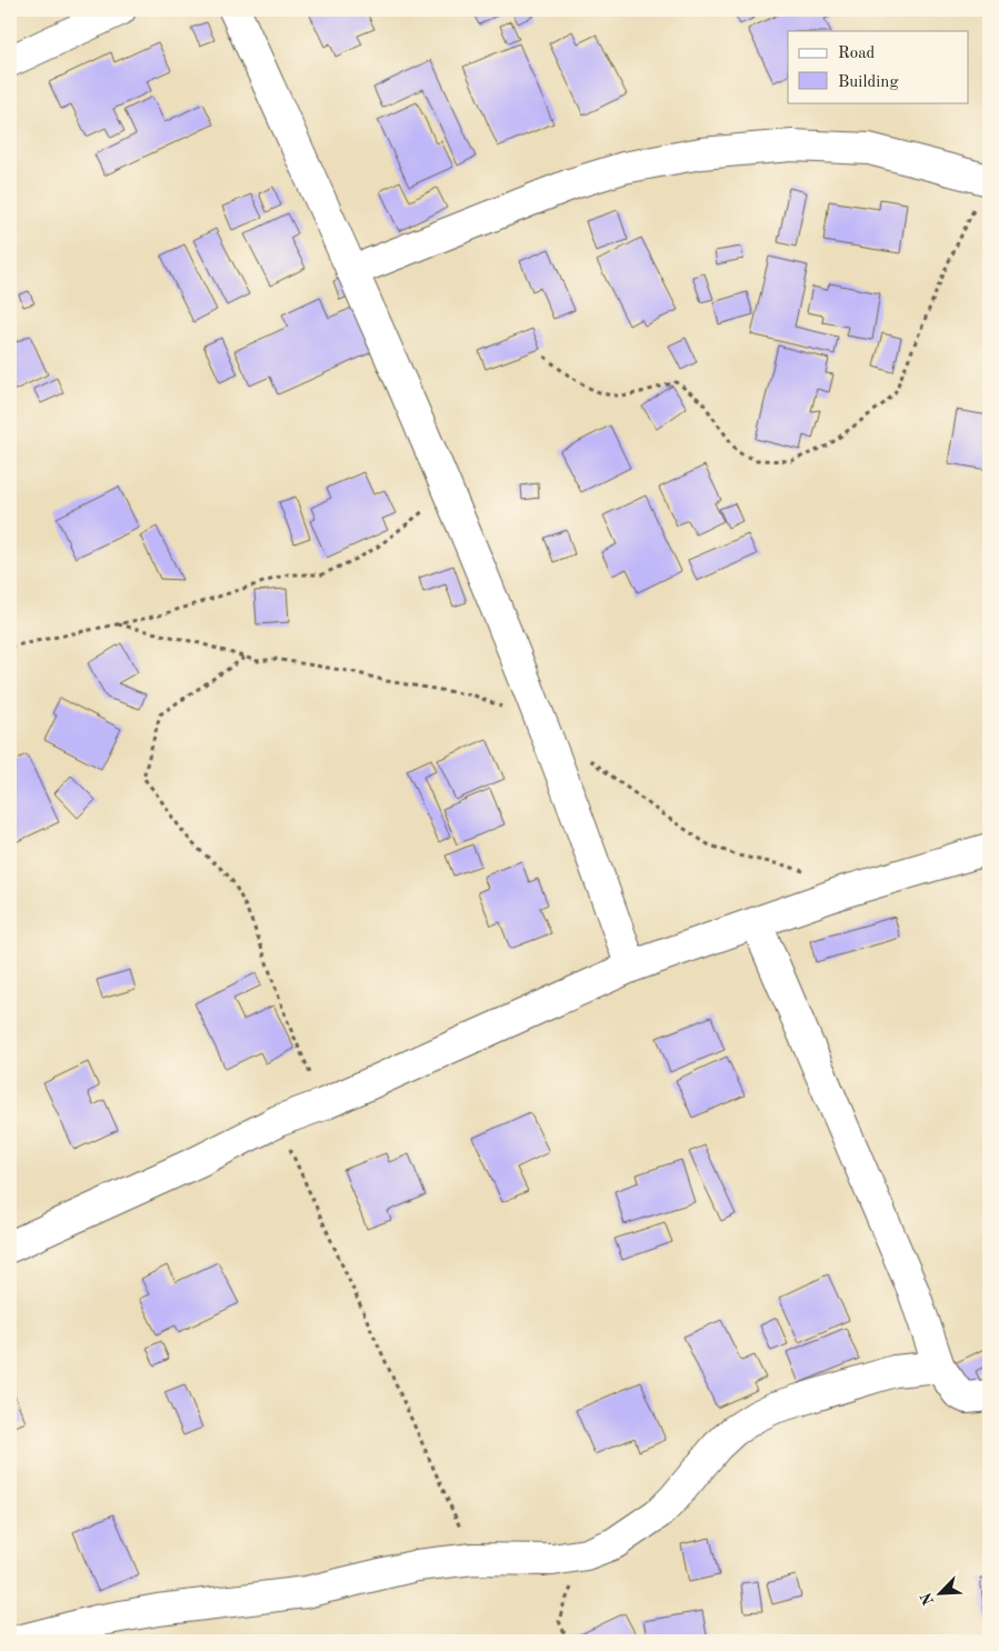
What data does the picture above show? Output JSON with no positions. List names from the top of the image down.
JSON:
{
  "legend": ["Road", "Building"],
  "north": "bottom left"
}
